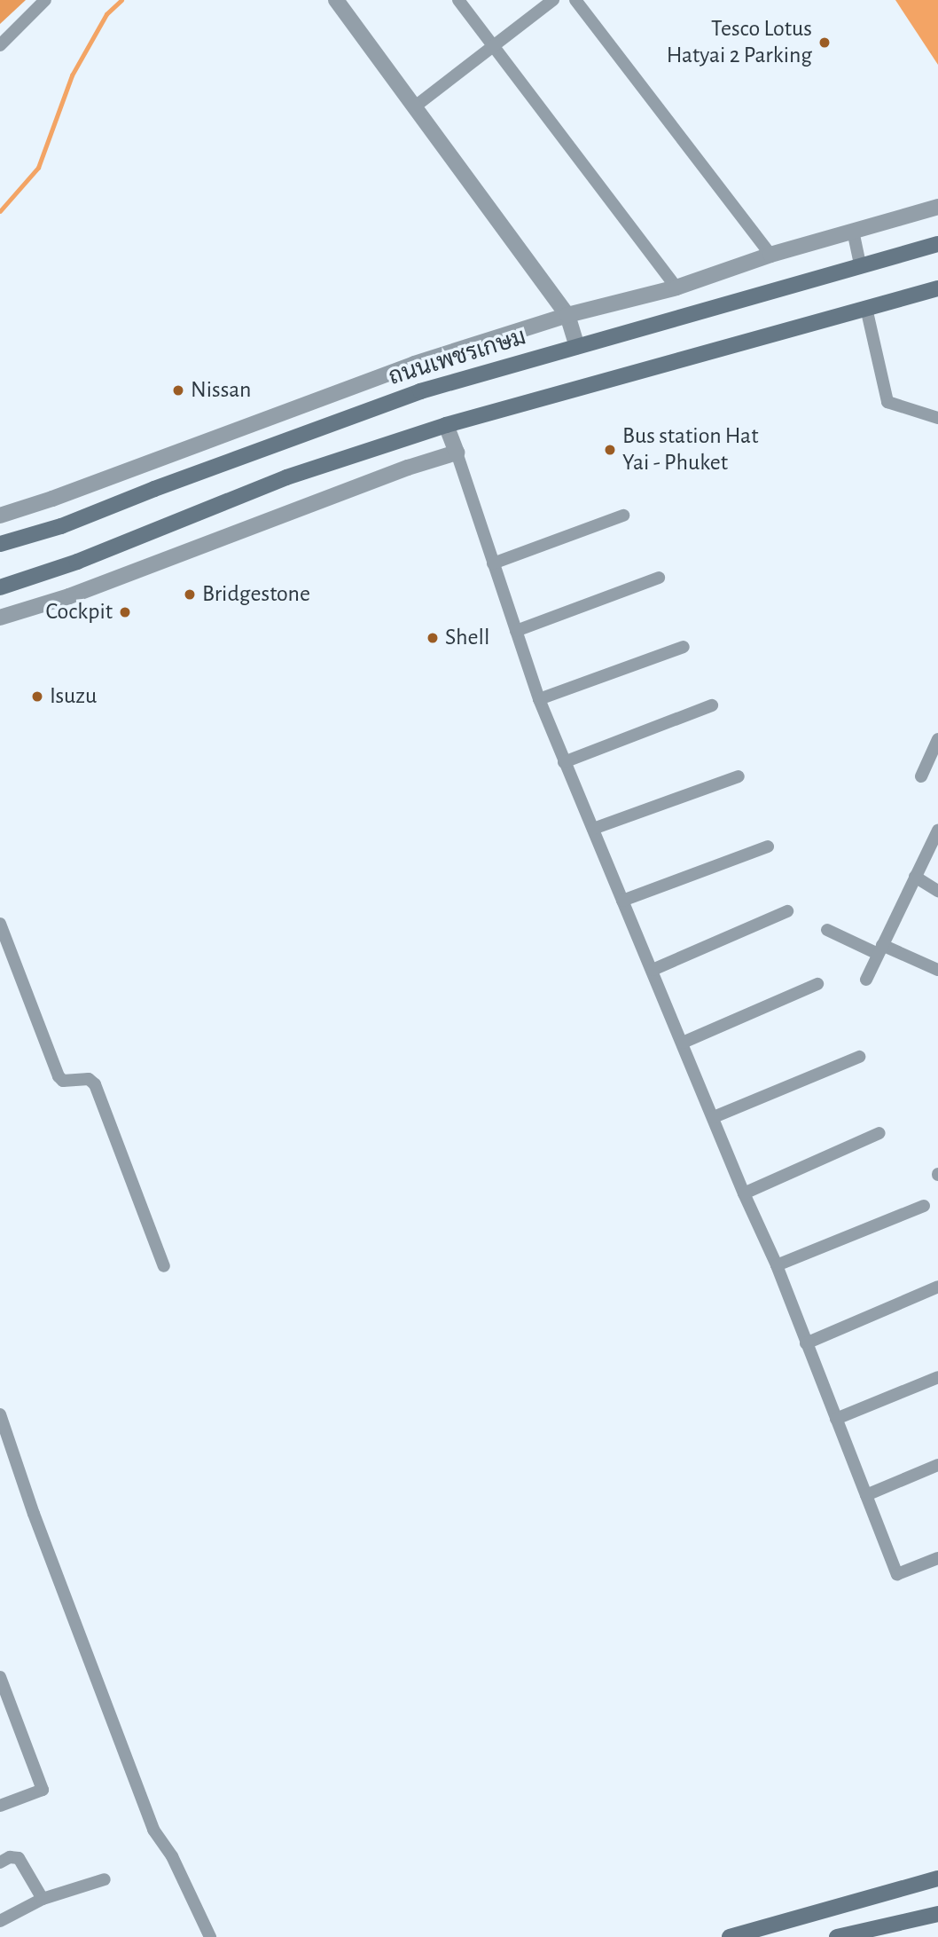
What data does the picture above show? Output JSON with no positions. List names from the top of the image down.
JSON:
{
  "streets": {
    "main road": ["ถนนเพชรเกษม"]
  },
  "places": [
    "Tesco Lotus Hatyai 2 Parking",
    "Nissan",
    "Bus station Hat Yai - Phuket",
    "Bridgestone",
    "Cockpit",
    "Shell",
    "Isuzu"
  ]
}
